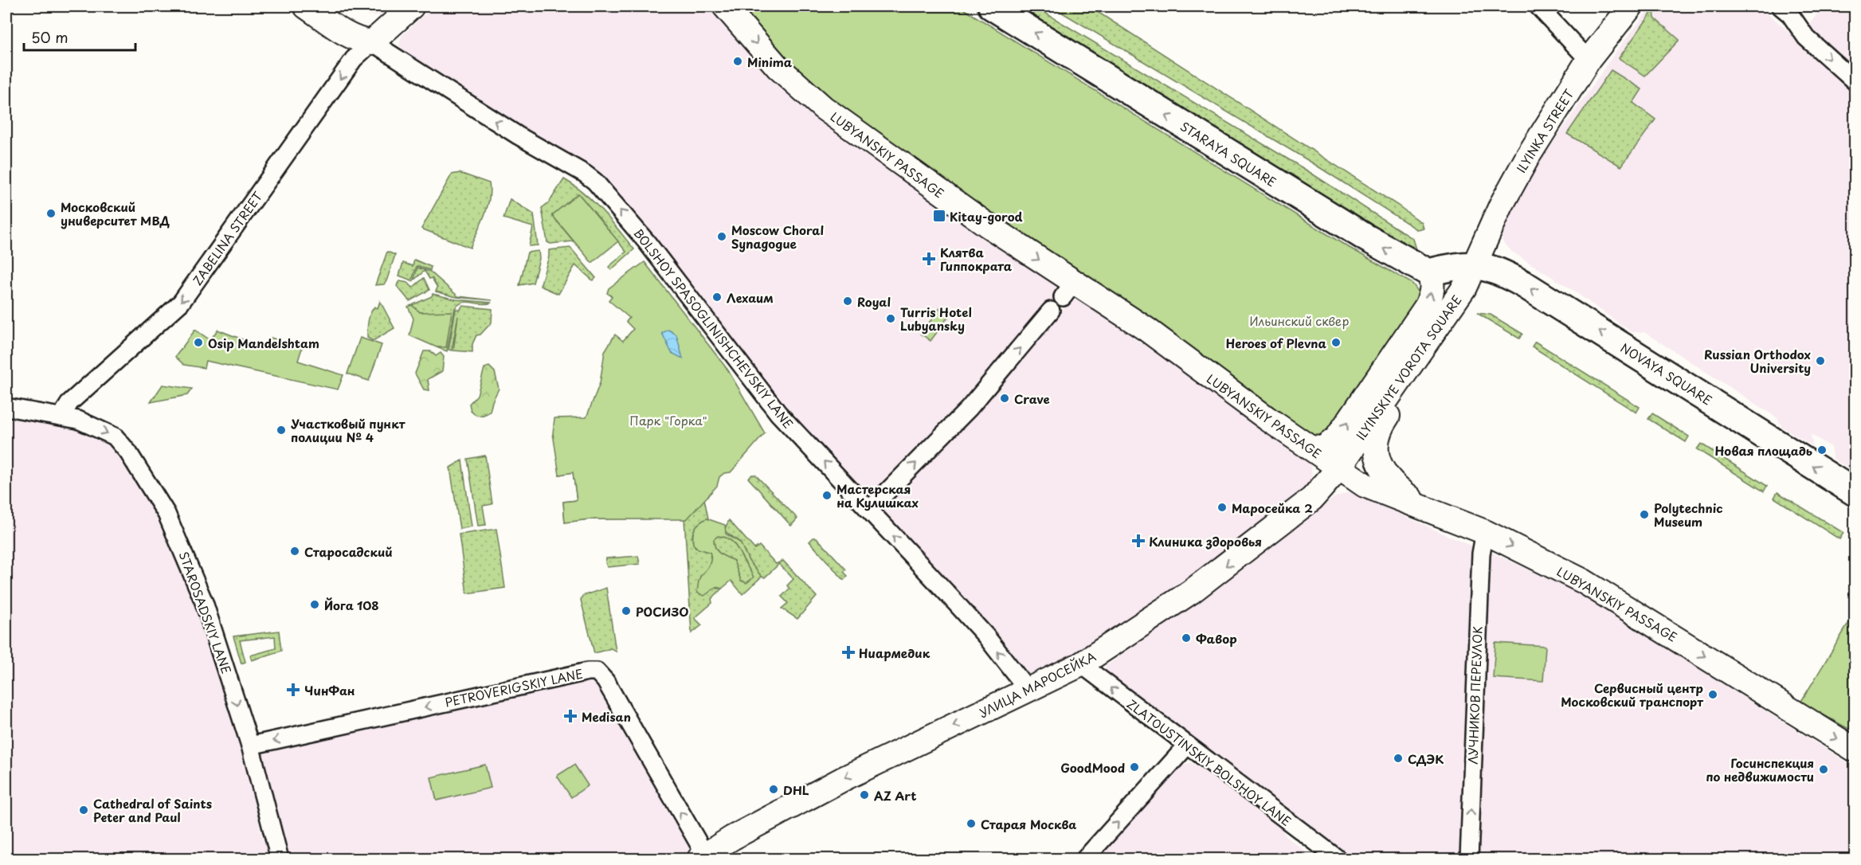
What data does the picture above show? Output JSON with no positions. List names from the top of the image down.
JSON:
{
  "streets": {
    "main road": [
      "ILYINKA STREET",
      "STARAYA SQUARE",
      "LUBYANSKIY PASSAGE",
      "ILYINSKIYE VOROTA SQUARE",
      "NOVAYA SQUARE",
      "УЛИЦА МАРОСЕЙКА"
    ],
    "street": [
      "ZABELINA STREET",
      "BOLSHOY SPASOGLINISHCHEVSKIY LANE",
      "STAROSADSKIY LANE",
      "PETROVERIGSKIY LANE",
      "ЛУЧНИКОВ ПЕРЕУЛОК",
      "ZLATOUSTINSKIY BOLSHOY LANE"
    ]
  },
  "crossings": [
    ["ILYINKA STREET", "ILYINSKIYE VOROTA SQUARE"],
    ["ILYINKA STREET", "NOVAYA SQUARE"],
    ["LUBYANSKIY PASSAGE", "ILYINSKIYE VOROTA SQUARE"],
    ["LUBYANSKIY PASSAGE", "УЛИЦА МАРОСЕЙКА"],
    ["LUBYANSKIY PASSAGE", "ЛУЧНИКОВ ПЕРЕУЛОК"],
    ["ZABELINA STREET", "BOLSHOY SPASOGLINISHCHEVSKIY LANE"],
    ["ZABELINA STREET", "STAROSADSKIY LANE"],
    ["BOLSHOY SPASOGLINISHCHEVSKIY LANE", "УЛИЦА МАРОСЕЙКА"],
    ["ILYINSKIYE VOROTA SQUARE", "NOVAYA SQUARE"],
    ["ILYINSKIYE VOROTA SQUARE", "УЛИЦА МАРОСЕЙКА"],
    ["STAROSADSKIY LANE", "PETROVERIGSKIY LANE"],
    ["УЛИЦА МАРОСЕЙКА", "PETROVERIGSKIY LANE"],
    ["УЛИЦА МАРОСЕЙКА", "ZLATOUSTINSKIY BOLSHOY LANE"]
  ],
  "one_way": [
    "STARAYA SQUARE",
    "LUBYANSKIY PASSAGE",
    "ZABELINA STREET",
    "BOLSHOY SPASOGLINISHCHEVSKIY LANE",
    "NOVAYA SQUARE",
    "STAROSADSKIY LANE",
    "УЛИЦА МАРОСЕЙКА",
    "PETROVERIGSKIY LANE",
    "ЛУЧНИКОВ ПЕРЕУЛОК",
    "ZLATOUSTINSKIY BOLSHOY LANE"
  ],
  "parks": ["Ильинский сквер", "Парк \"Горка\""],
  "places": {
    "other": [
      "Minima",
      "Московский университет МВД",
      "Moscow Choral Synagogue",
      "Лехаим",
      "Royal",
      "Turris Hotel Lubyansky",
      "Osip Mandelshtam",
      "Heroes of Plevna",
      "Russian Orthodox University",
      "Crave",
      "Участковый пункт полиции № 4",
      "Новая площадь",
      "Мастерская на Кулишках",
      "Маросейка 2",
      "Polytechnic Museum",
      "Старосадский",
      "Йога 108",
      "РОСИЗО",
      "Фавор",
      "Сервисный центр Московский транспорт",
      "СДЭК",
      "GoodMood",
      "Госинспекция по недвижимости",
      "DHL",
      "AZ Art",
      "Cathedral of Saints Peter and Paul",
      "Старая Москва"
    ],
    "transit": ["Kitay-gorod"],
    "health": [
      "Клятва Гиппократа",
      "Клиника здоровья",
      "Ниармедик",
      "ЧинФан",
      "Medisan"
    ]
  },
  "scale_bar": "50 m"
}
